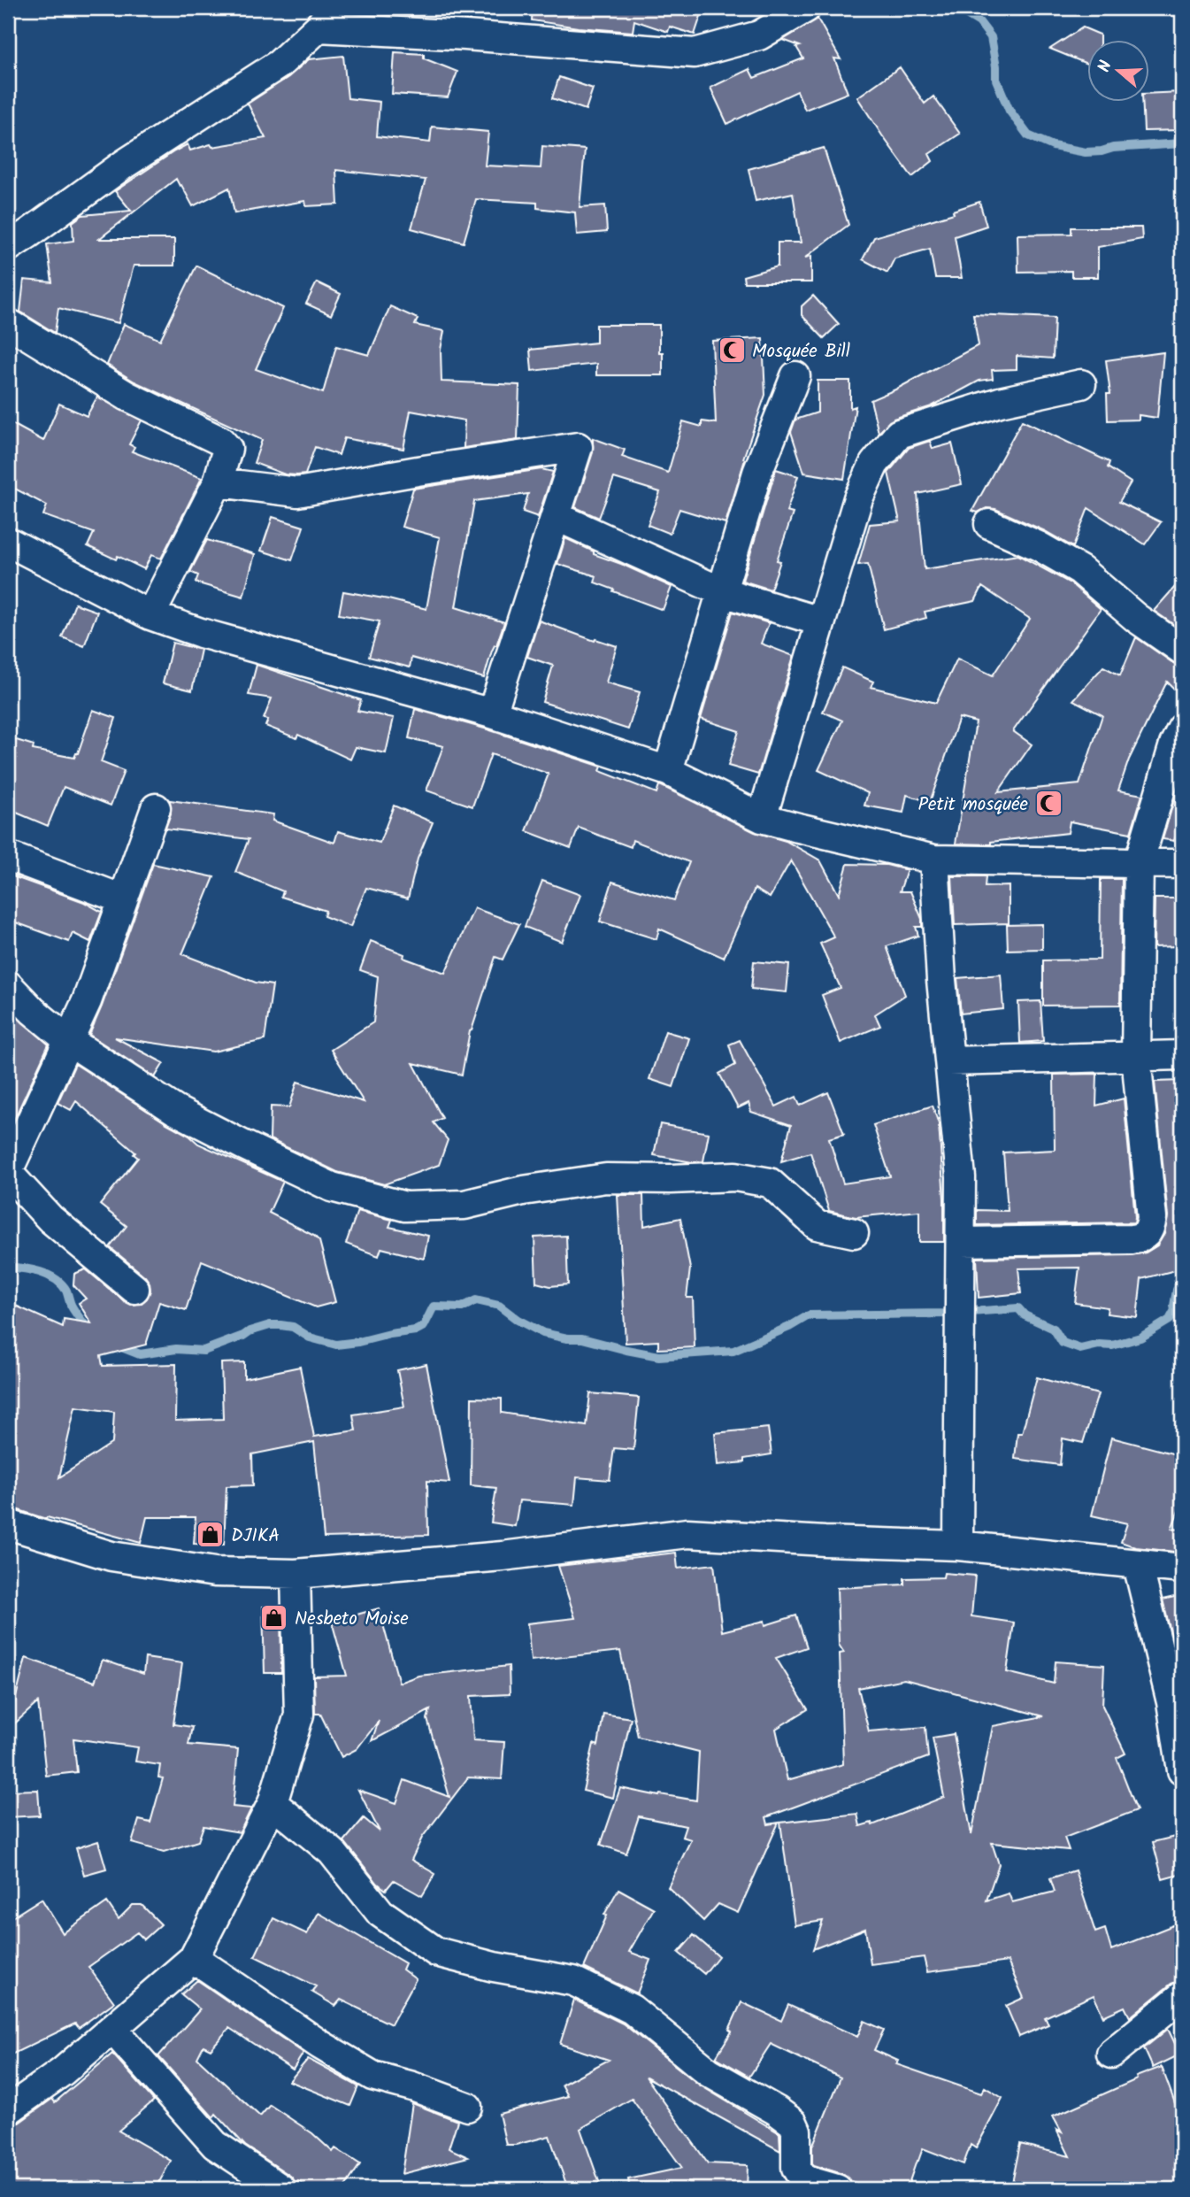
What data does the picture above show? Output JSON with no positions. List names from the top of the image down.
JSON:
{
  "places": {
    "mosque": ["Mosquée Bill", "Petit mosquée"],
    "shop": ["DJIKA", "Nesbeto Moise"]
  },
  "north": "left"
}
